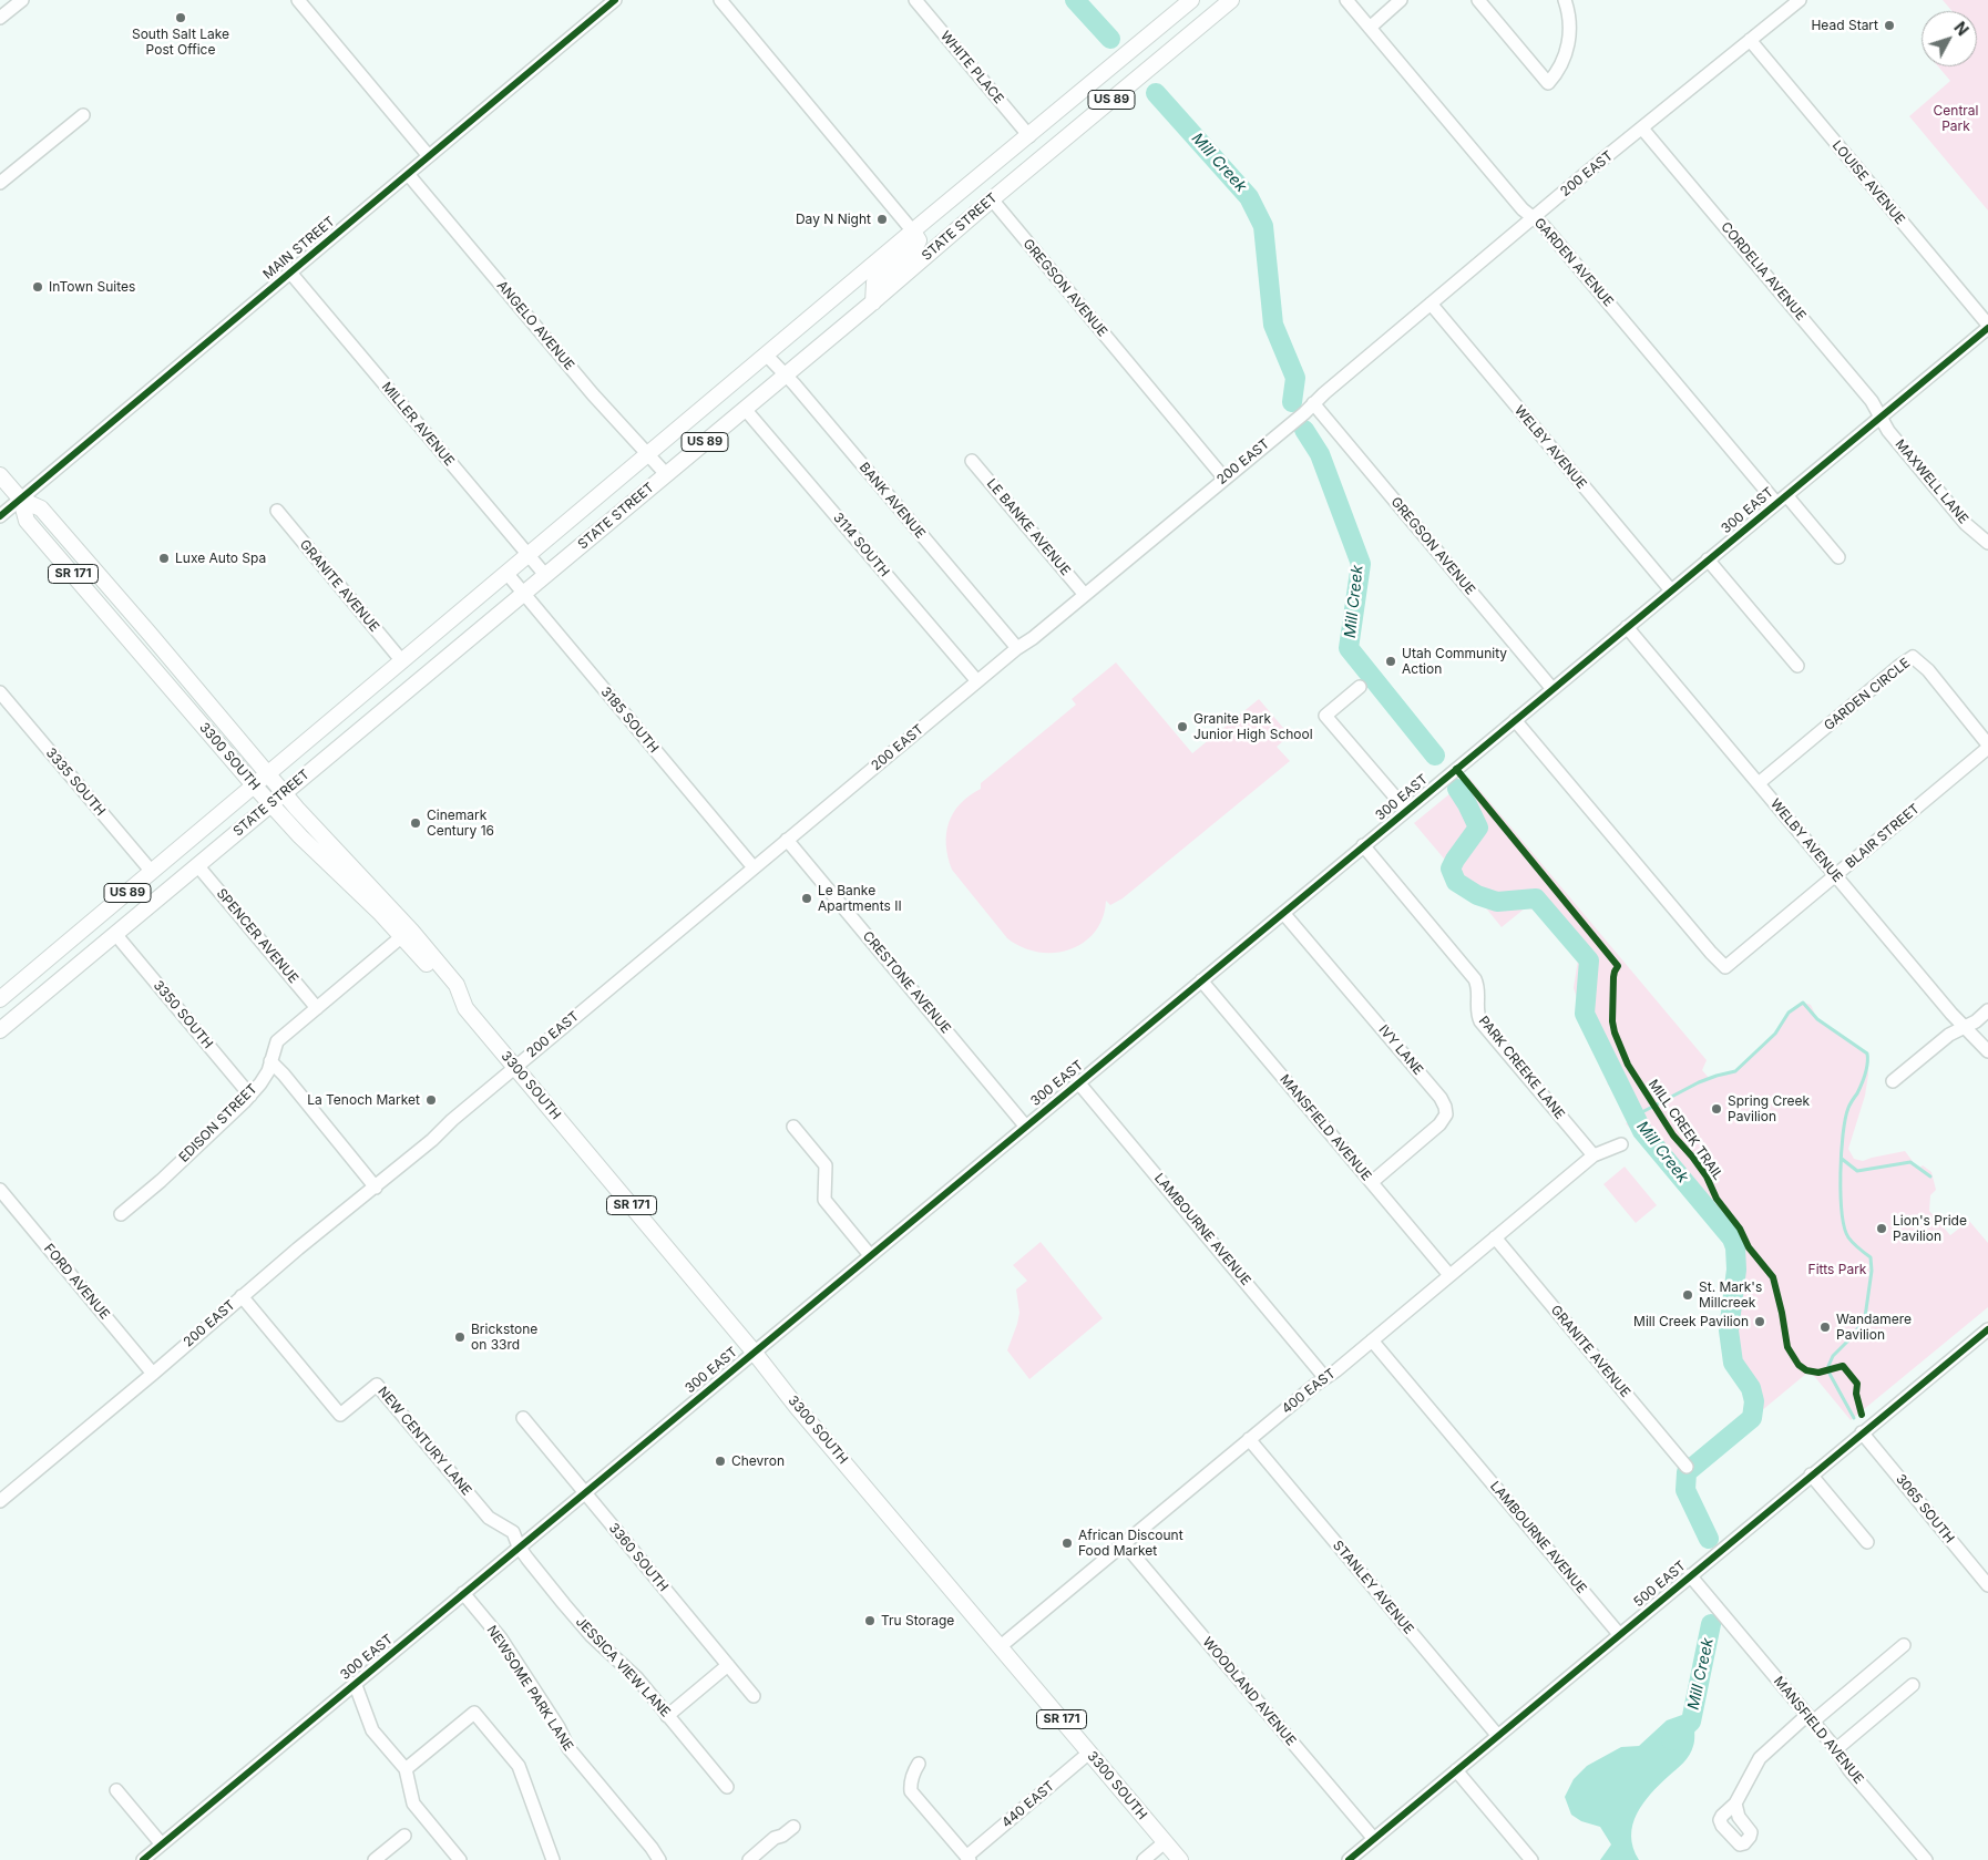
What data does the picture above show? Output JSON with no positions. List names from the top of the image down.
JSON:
{
  "streets": {
    "main road": [
      "US 89",
      "STATE STREET",
      "SR 171",
      "3300 SOUTH"
    ],
    "street": [
      "WHITE PLACE",
      "200 EAST",
      "LOUISE AVENUE",
      "MAIN STREET",
      "GARDEN AVENUE",
      "CORDELIA AVENUE",
      "GREGSON AVENUE",
      "ANGELO AVENUE",
      "MILLER AVENUE",
      "WELBY AVENUE",
      "MAXWELL LANE",
      "BANK AVENUE",
      "300 EAST",
      "LE BANKE AVENUE",
      "3114 SOUTH",
      "GRANITE AVENUE",
      "GARDEN CIRCLE",
      "3185 SOUTH",
      "3335 SOUTH",
      "BLAIR STREET",
      "SPENCER AVENUE",
      "CRESTONE AVENUE",
      "3350 SOUTH",
      "IVY LANE",
      "PARK CREEKE LANE",
      "EDISON STREET",
      "MANSFIELD AVENUE",
      "LAMBOURNE AVENUE",
      "FORD AVENUE",
      "400 EAST",
      "NEW CENTURY LANE",
      "3065 SOUTH",
      "3360 SOUTH",
      "500 EAST",
      "STANLEY AVENUE",
      "JESSICA VIEW LANE",
      "NEWSOME PARK LANE",
      "WOODLAND AVENUE",
      "440 EAST"
    ],
    "cycle path": ["MILL CREEK TRAIL"]
  },
  "crossings": [
    ["WHITE PLACE", "STATE STREET"],
    ["200 EAST", "LOUISE AVENUE"],
    ["200 EAST", "GARDEN AVENUE"],
    ["200 EAST", "CORDELIA AVENUE"],
    ["200 EAST", "GREGSON AVENUE"],
    ["200 EAST", "WELBY AVENUE"],
    ["200 EAST", "BANK AVENUE"],
    ["200 EAST", "LE BANKE AVENUE"],
    ["200 EAST", "3114 SOUTH"],
    ["200 EAST", "3185 SOUTH"],
    ["200 EAST", "3300 SOUTH"],
    ["200 EAST", "CRESTONE AVENUE"],
    ["200 EAST", "FORD AVENUE"],
    ["200 EAST", "NEW CENTURY LANE"],
    ["LOUISE AVENUE", "300 EAST"],
    ["STATE STREET", "GREGSON AVENUE"],
    ["STATE STREET", "ANGELO AVENUE"],
    ["STATE STREET", "MILLER AVENUE"],
    ["STATE STREET", "BANK AVENUE"],
    ["STATE STREET", "3114 SOUTH"],
    ["STATE STREET", "GRANITE AVENUE"],
    ["STATE STREET", "3185 SOUTH"],
    ["STATE STREET", "3300 SOUTH"],
    ["STATE STREET", "3335 SOUTH"],
    ["STATE STREET", "SPENCER AVENUE"],
    ["STATE STREET", "3350 SOUTH"],
    ["MAIN STREET", "ANGELO AVENUE"],
    ["MAIN STREET", "MILLER AVENUE"],
    ["MAIN STREET", "3300 SOUTH"],
    ["GARDEN AVENUE", "300 EAST"],
    ["CORDELIA AVENUE", "MAXWELL LANE"],
    ["CORDELIA AVENUE", "300 EAST"],
    ["GREGSON AVENUE", "300 EAST"],
    ["WELBY AVENUE", "300 EAST"],
    ["WELBY AVENUE", "GARDEN CIRCLE"],
    ["WELBY AVENUE", "BLAIR STREET"],
    ["MAXWELL LANE", "300 EAST"],
    ["300 EAST", "3300 SOUTH"],
    ["300 EAST", "BLAIR STREET"],
    ["300 EAST", "CRESTONE AVENUE"],
    ["300 EAST", "IVY LANE"],
    ["300 EAST", "PARK CREEKE LANE"],
    ["300 EAST", "MANSFIELD AVENUE"],
    ["300 EAST", "LAMBOURNE AVENUE"],
    ["300 EAST", "NEW CENTURY LANE"],
    ["300 EAST", "3360 SOUTH"],
    ["300 EAST", "JESSICA VIEW LANE"],
    ["300 EAST", "NEWSOME PARK LANE"],
    ["GRANITE AVENUE", "400 EAST"],
    ["GARDEN CIRCLE", "BLAIR STREET"],
    ["3300 SOUTH", "EDISON STREET"],
    ["3300 SOUTH", "400 EAST"],
    ["3300 SOUTH", "440 EAST"],
    ["SPENCER AVENUE", "EDISON STREET"],
    ["3350 SOUTH", "EDISON STREET"],
    ["IVY LANE", "MANSFIELD AVENUE"],
    ["PARK CREEKE LANE", "400 EAST"],
    ["MANSFIELD AVENUE", "400 EAST"],
    ["MANSFIELD AVENUE", "500 EAST"],
    ["LAMBOURNE AVENUE", "400 EAST"],
    ["LAMBOURNE AVENUE", "500 EAST"],
    ["400 EAST", "STANLEY AVENUE"],
    ["400 EAST", "WOODLAND AVENUE"],
    ["NEW CENTURY LANE", "JESSICA VIEW LANE"],
    ["3065 SOUTH", "500 EAST"],
    ["500 EAST", "STANLEY AVENUE"],
    ["500 EAST", "WOODLAND AVENUE"]
  ],
  "water": ["Mill Creek"],
  "parks": ["Central Park", "Fitts Park"],
  "places": [
    "South Salt Lake Post Office",
    "Head Start",
    "Day N Night",
    "InTown Suites",
    "Luxe Auto Spa",
    "Utah Community Action",
    "Granite Park Junior High School",
    "Cinemark Century 16",
    "Le Banke Apartments II",
    "La Tenoch Market",
    "Spring Creek Pavilion",
    "Lion's Pride Pavilion",
    "St. Mark's Millcreek",
    "Mill Creek Pavilion",
    "Wandamere Pavilion",
    "Brickstone on 33rd",
    "Chevron",
    "African Discount Food Market",
    "Tru Storage"
  ],
  "north": "top right"
}
